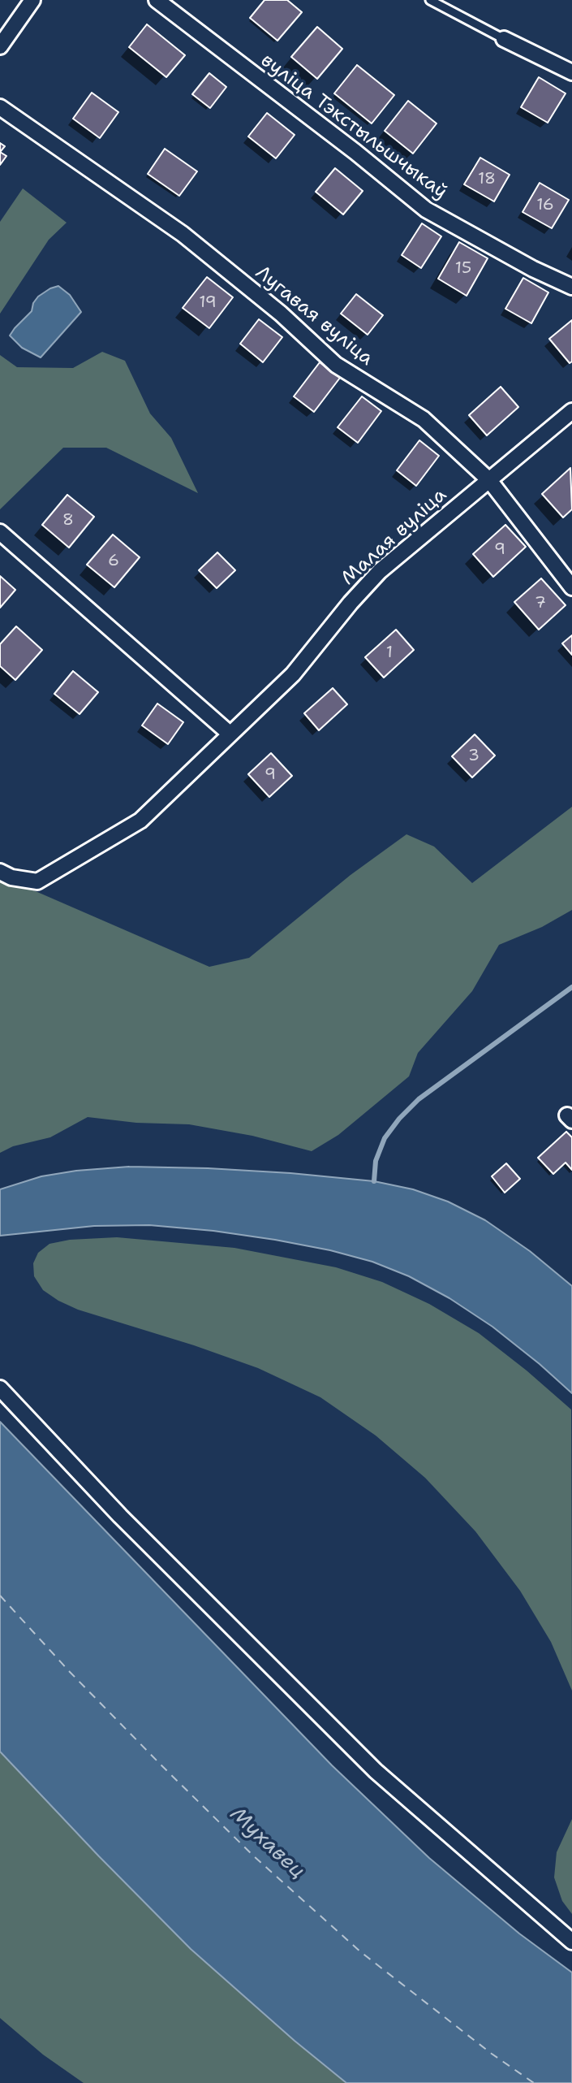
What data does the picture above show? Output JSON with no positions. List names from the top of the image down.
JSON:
{
  "streets": {
    "street": ["вуліца Тэкстыльшчыкаў", "Лугавая вуліца", "Малая вуліца"]
  },
  "crossings": [
    ["Лугавая вуліца", "Малая вуліца"]
  ],
  "water": ["Мухавец"],
  "house_numbers": [
    "18",
    "16",
    "15",
    "19",
    "8",
    "9",
    "6",
    "7",
    "1",
    "3",
    "9"
  ]
}
